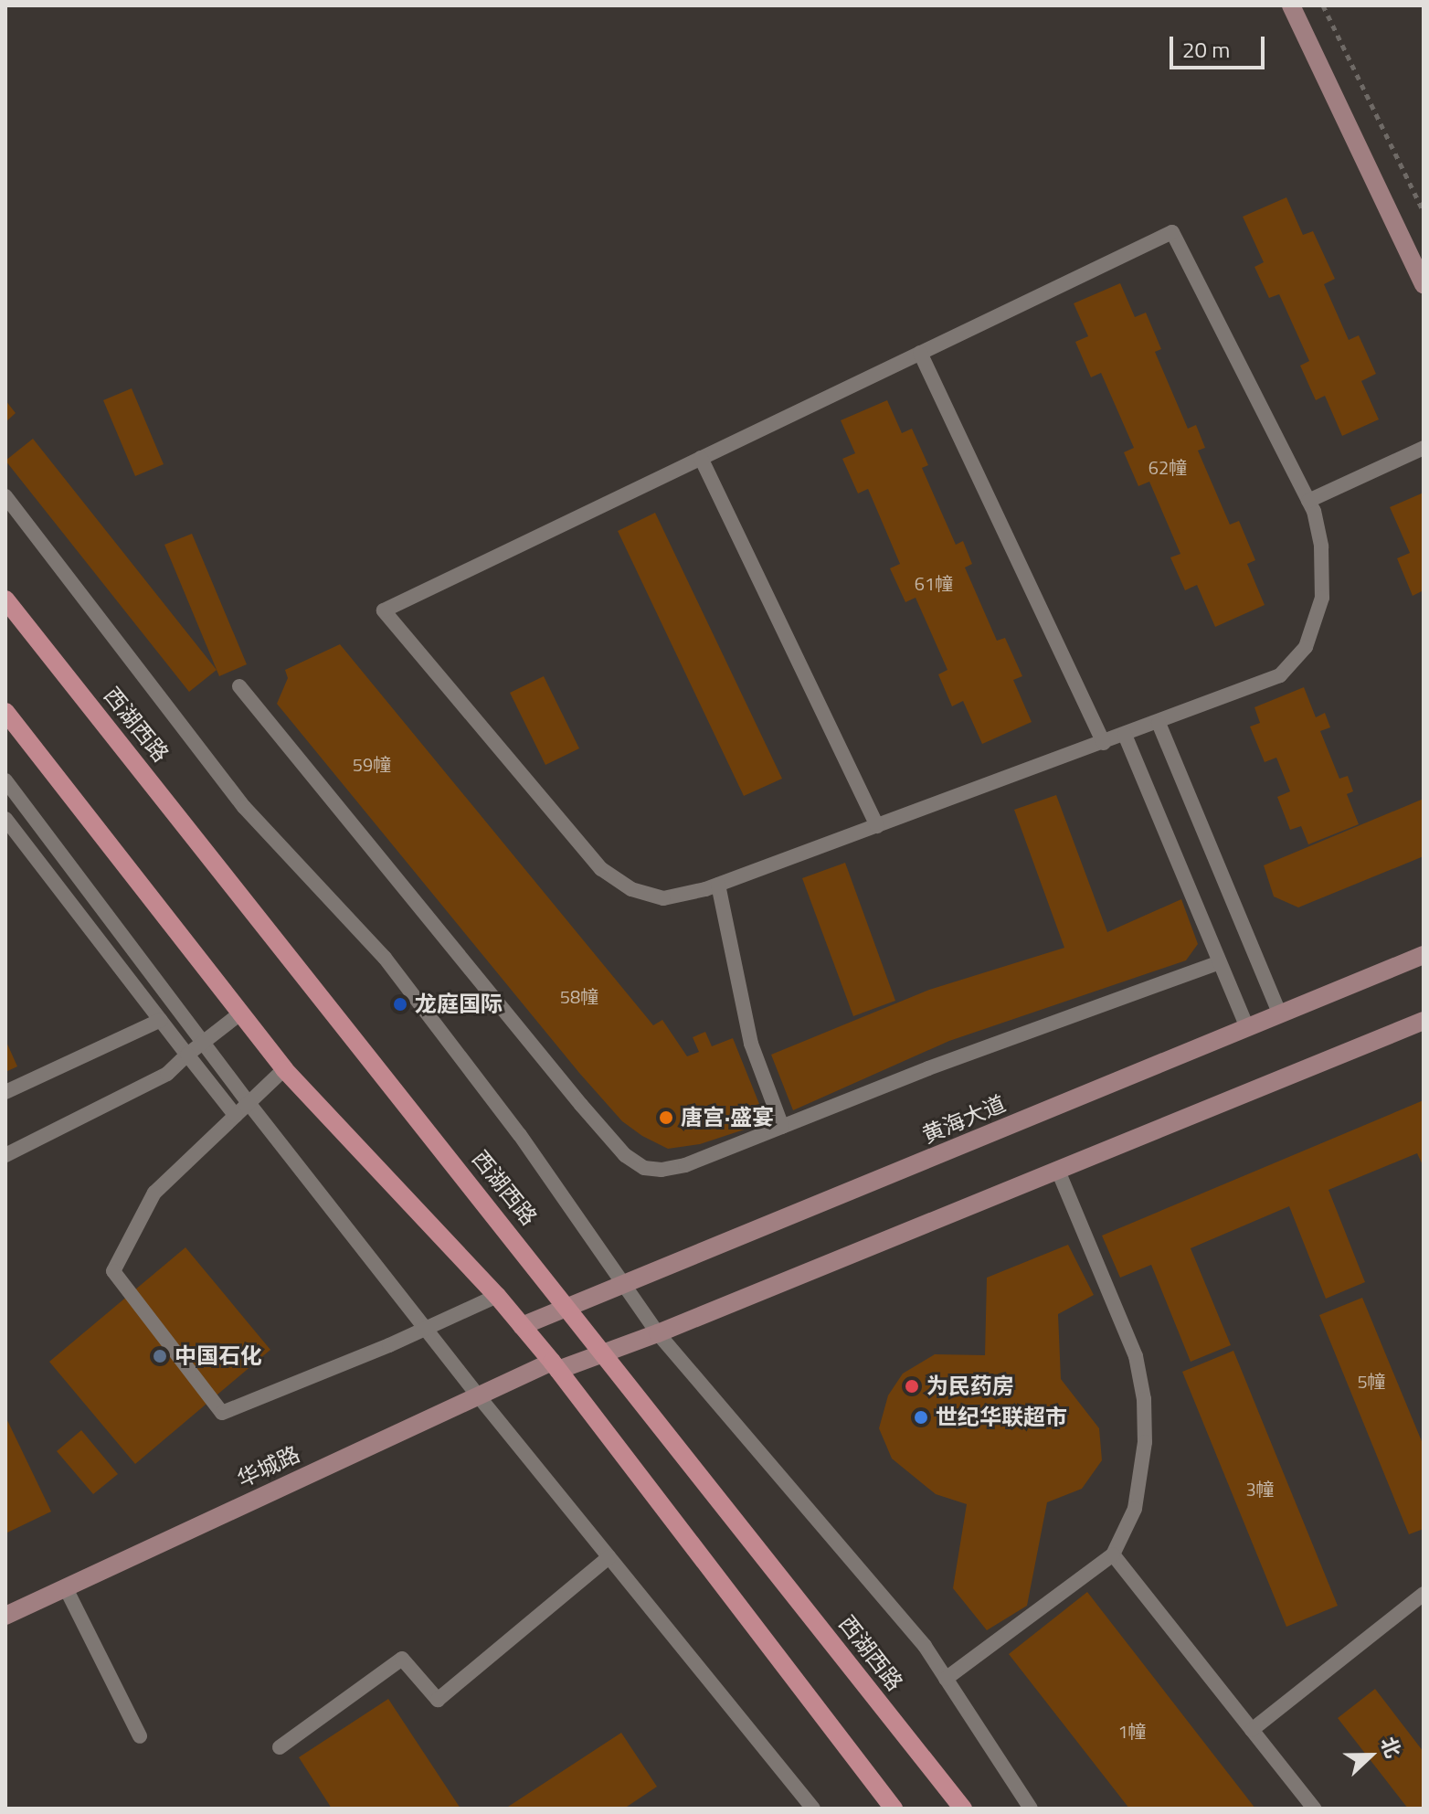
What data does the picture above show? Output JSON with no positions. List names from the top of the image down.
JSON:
{
  "streets": {
    "main road": ["西湖西路"],
    "street": ["黄海大道", "华城路"]
  },
  "crossings": [
    ["西湖西路", "黄海大道"]
  ],
  "places": [
    "龙庭国际",
    "唐宫·盛宴",
    "中国石化",
    "为民药房",
    "世纪华联超市"
  ],
  "house_numbers": [
    "62幢",
    "61幢",
    "59幢",
    "58幢",
    "5幢",
    "3幢",
    "1幢"
  ],
  "scale_bar": "20 m",
  "north": "right"
}
